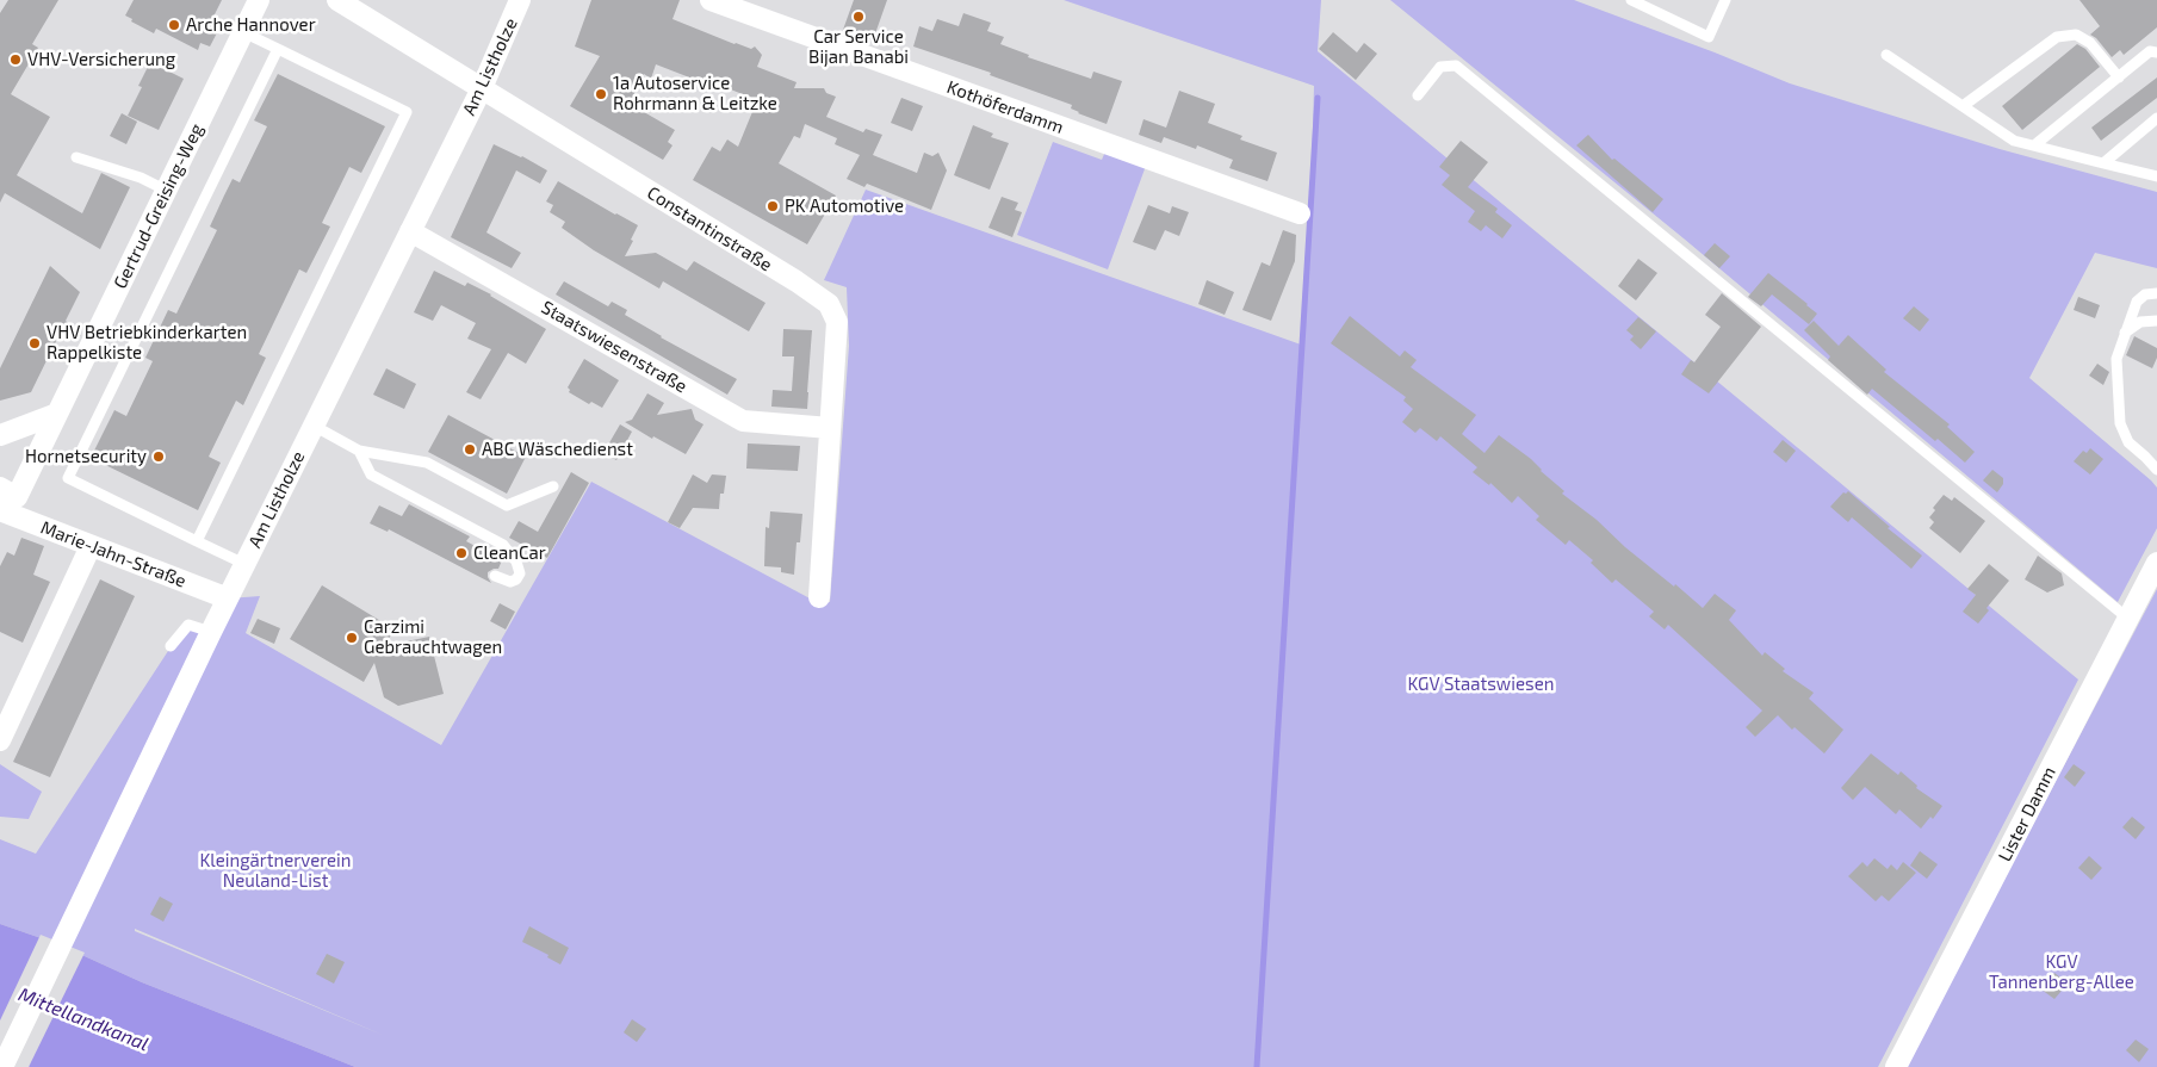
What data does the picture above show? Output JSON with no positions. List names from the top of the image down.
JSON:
{
  "streets": {
    "street": [
      "Am Listholze",
      "Kothöferdamm",
      "Gertrud-Greising-Weg",
      "Constantinstraße",
      "Staatswiesenstraße",
      "Marie-Jahn-Straße",
      "Lister Damm"
    ]
  },
  "crossings": [
    ["Am Listholze", "Constantinstraße"],
    ["Am Listholze", "Staatswiesenstraße"],
    ["Am Listholze", "Marie-Jahn-Straße"],
    ["Constantinstraße", "Staatswiesenstraße"]
  ],
  "water": ["Mittellandkanal"],
  "parks": ["KGV Staatswiesen", "Kleingärtnerverein Neuland-List", "KGV Tannenberg-Allee"],
  "places": [
    "Car Service Bijan Banabi",
    "Arche Hannover",
    "VHV-Versicherung",
    "1a Autoservice Rohrmann & Leitzke",
    "PK Automotive",
    "VHV Betriebkinderkarten Rappelkiste",
    "ABC Wäschedienst",
    "Hornetsecurity",
    "CleanCar",
    "Carzimi Gebrauchtwagen"
  ]
}
